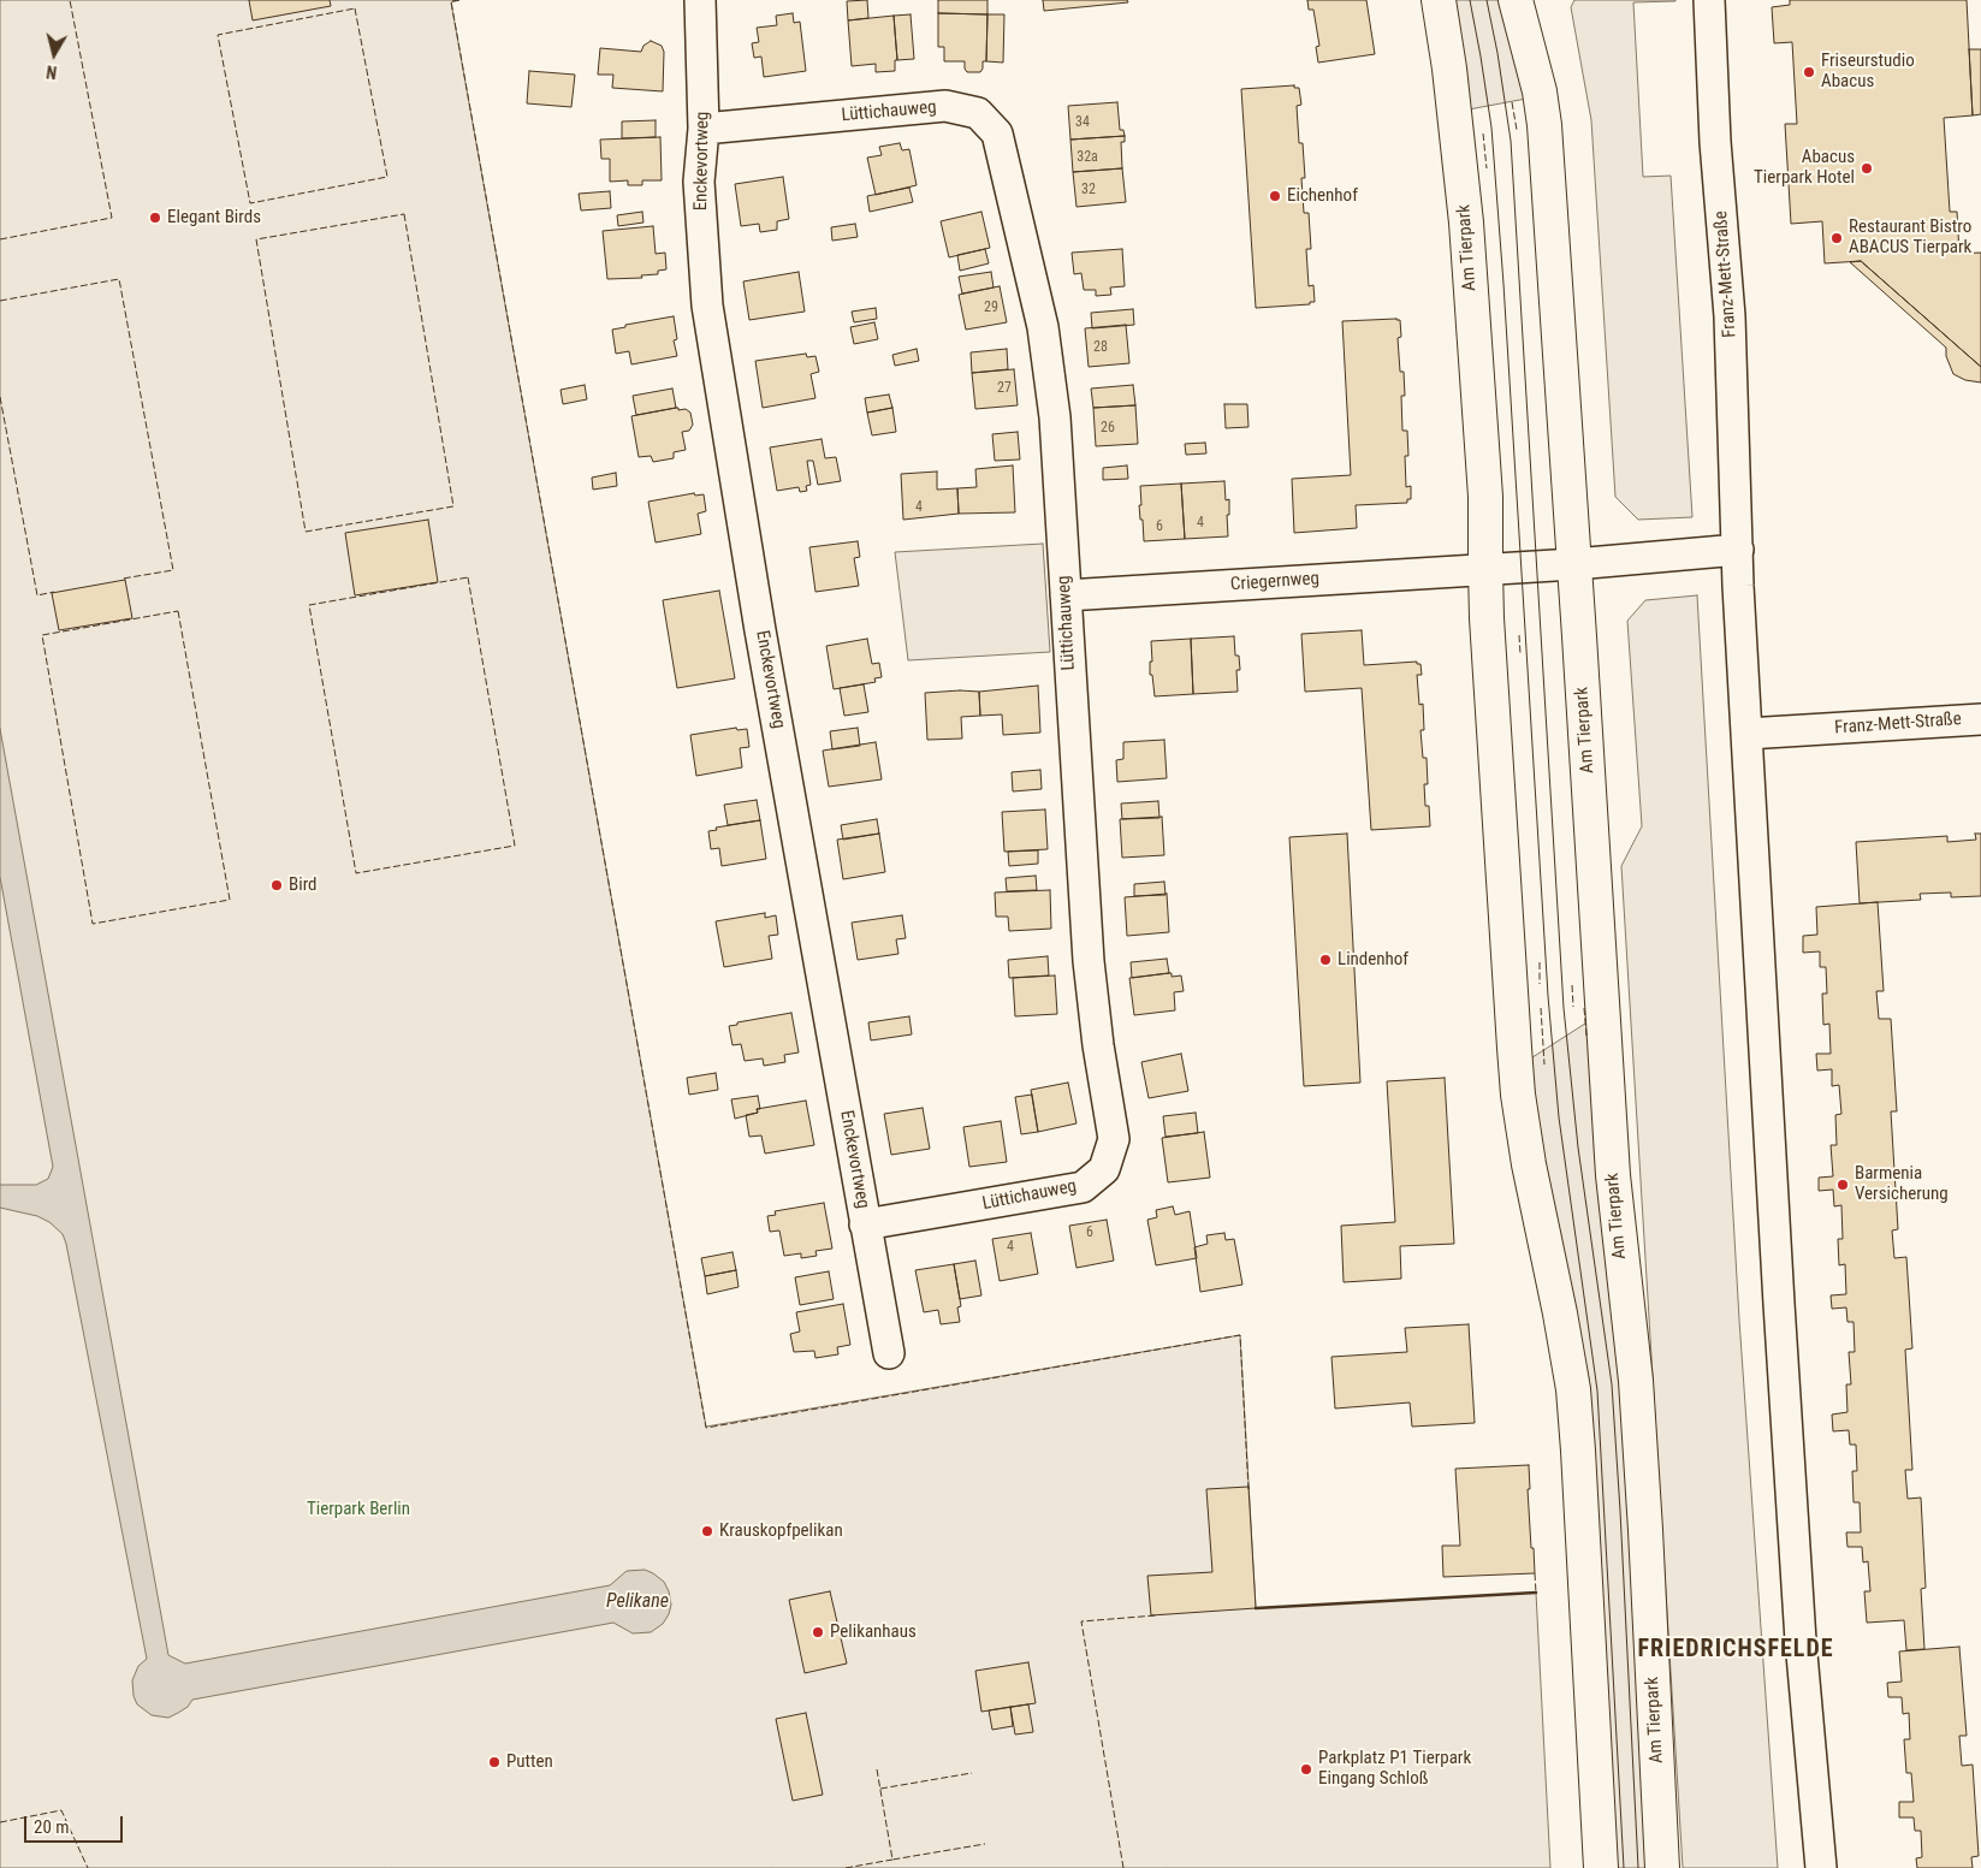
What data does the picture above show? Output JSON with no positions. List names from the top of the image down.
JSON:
{
  "streets": {
    "main road": ["Am Tierpark"],
    "street": [
      "Lüttichauweg",
      "Enckevortweg",
      "Franz-Mett-Straße",
      "Criegernweg"
    ]
  },
  "crossings": [
    ["Lüttichauweg", "Enckevortweg"],
    ["Lüttichauweg", "Criegernweg"],
    ["Am Tierpark", "Criegernweg"]
  ],
  "districts": ["FRIEDRICHSFELDE"],
  "water": ["Pelikane"],
  "parks": ["Tierpark Berlin"],
  "places": [
    "Friseurstudio Abacus",
    "Abacus Tierpark Hotel",
    "Eichenhof",
    "Elegant Birds",
    "Restaurant Bistro ABACUS Tierpark",
    "Bird",
    "Lindenhof",
    "Barmenia Versicherung",
    "Krauskopfpelikan",
    "Pelikanhaus",
    "Putten",
    "Parkplatz P1 Tierpark Eingang Schloß"
  ],
  "house_numbers": [
    "34",
    "32a",
    "32",
    "29",
    "28",
    "27",
    "26",
    "4",
    "4",
    "6",
    "6",
    "4"
  ],
  "scale_bar": "20 m",
  "north": "bottom"
}
